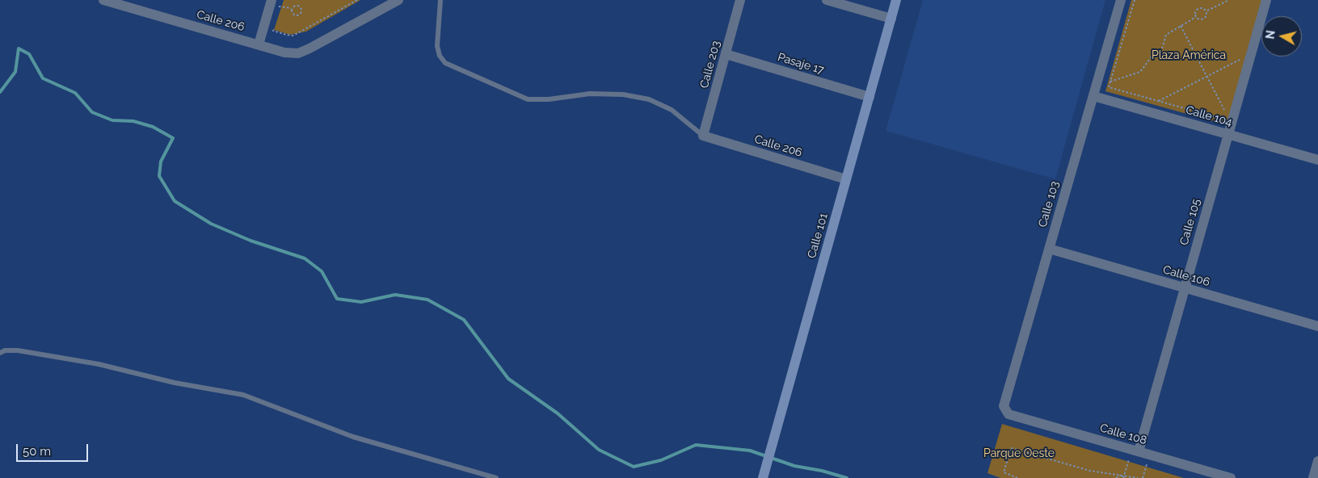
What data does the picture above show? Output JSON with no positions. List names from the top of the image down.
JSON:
{
  "streets": {
    "street": [
      "Calle 206",
      "Pasaje 17",
      "Calle 203",
      "Calle 104",
      "Calle 103",
      "Calle 105",
      "Calle 101",
      "Calle 106",
      "Calle 108"
    ]
  },
  "crossings": [
    ["Calle 206", "Calle 203"],
    ["Calle 206", "Calle 101"],
    ["Pasaje 17", "Calle 203"],
    ["Pasaje 17", "Calle 101"],
    ["Calle 104", "Calle 103"],
    ["Calle 104", "Calle 105"],
    ["Calle 103", "Calle 106"],
    ["Calle 103", "Calle 108"],
    ["Calle 105", "Calle 106"],
    ["Calle 105", "Calle 108"]
  ],
  "parks": ["Plaza América", "Parque Oeste"],
  "scale_bar": "50 m",
  "north": "left"
}
